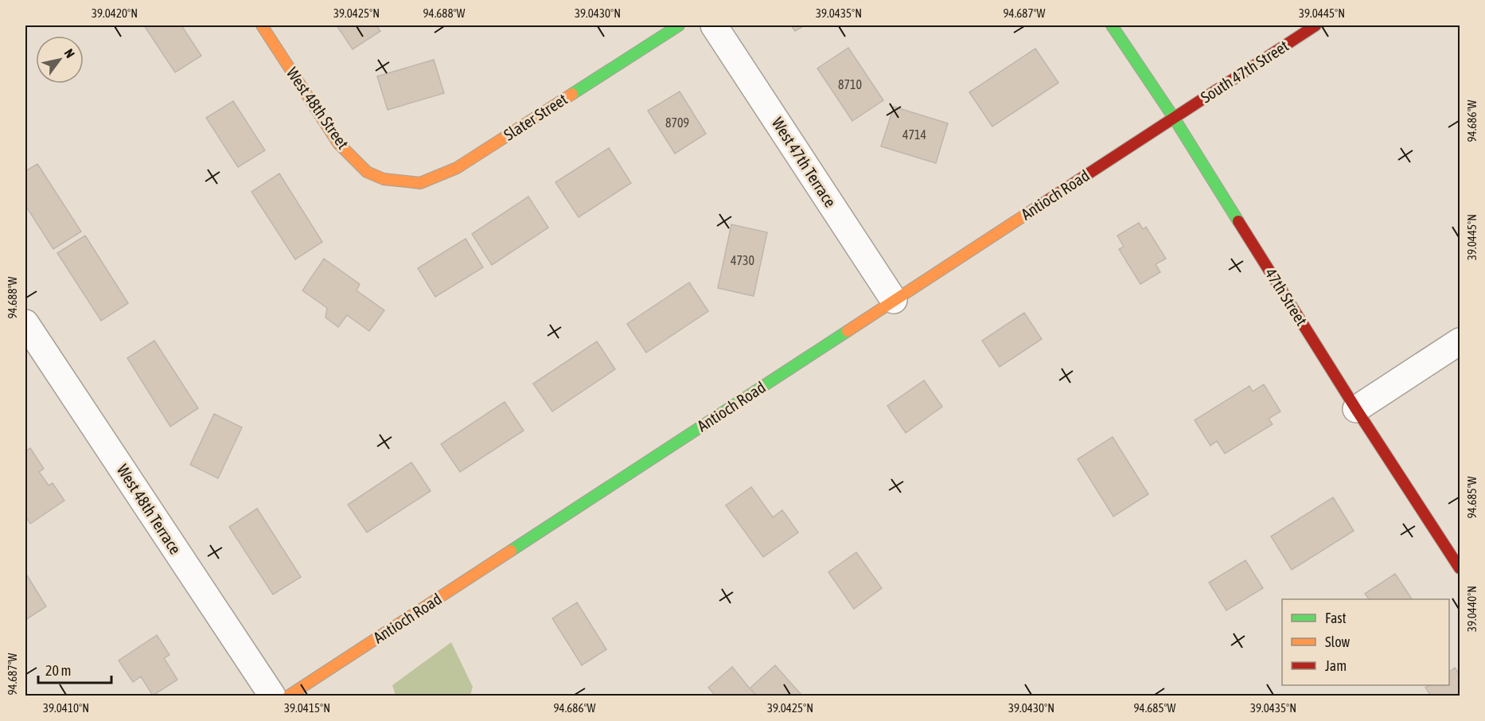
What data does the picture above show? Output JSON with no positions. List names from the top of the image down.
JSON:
{
  "streets": {
    "main road": [
      "South 47th Street",
      "West 48th Street",
      "Slater Street",
      "Antioch Road",
      "47th Street"
    ],
    "street": ["West 47th Terrace", "West 48th Terrace"]
  },
  "crossings": [
    ["South 47th Street", "Antioch Road"],
    ["South 47th Street", "47th Street"],
    ["West 48th Street", "Slater Street"],
    ["West 47th Terrace", "Antioch Road"],
    ["Antioch Road", "47th Street"]
  ],
  "house_numbers": [
    "8710",
    "8709",
    "4714",
    "4730"
  ],
  "legend": ["Fast", "Slow", "Jam"],
  "scale_bar": "20 m",
  "north": "top right",
  "coordinates": [
    "39.0420°N",
    "39.0425°N",
    "94.688°W",
    "39.0430°N",
    "39.0435°N",
    "94.687°W",
    "39.0445°N",
    "94.686°W",
    "94.685°W",
    "39.0440°N",
    "39.0410°N",
    "39.0415°N"
  ]
}
